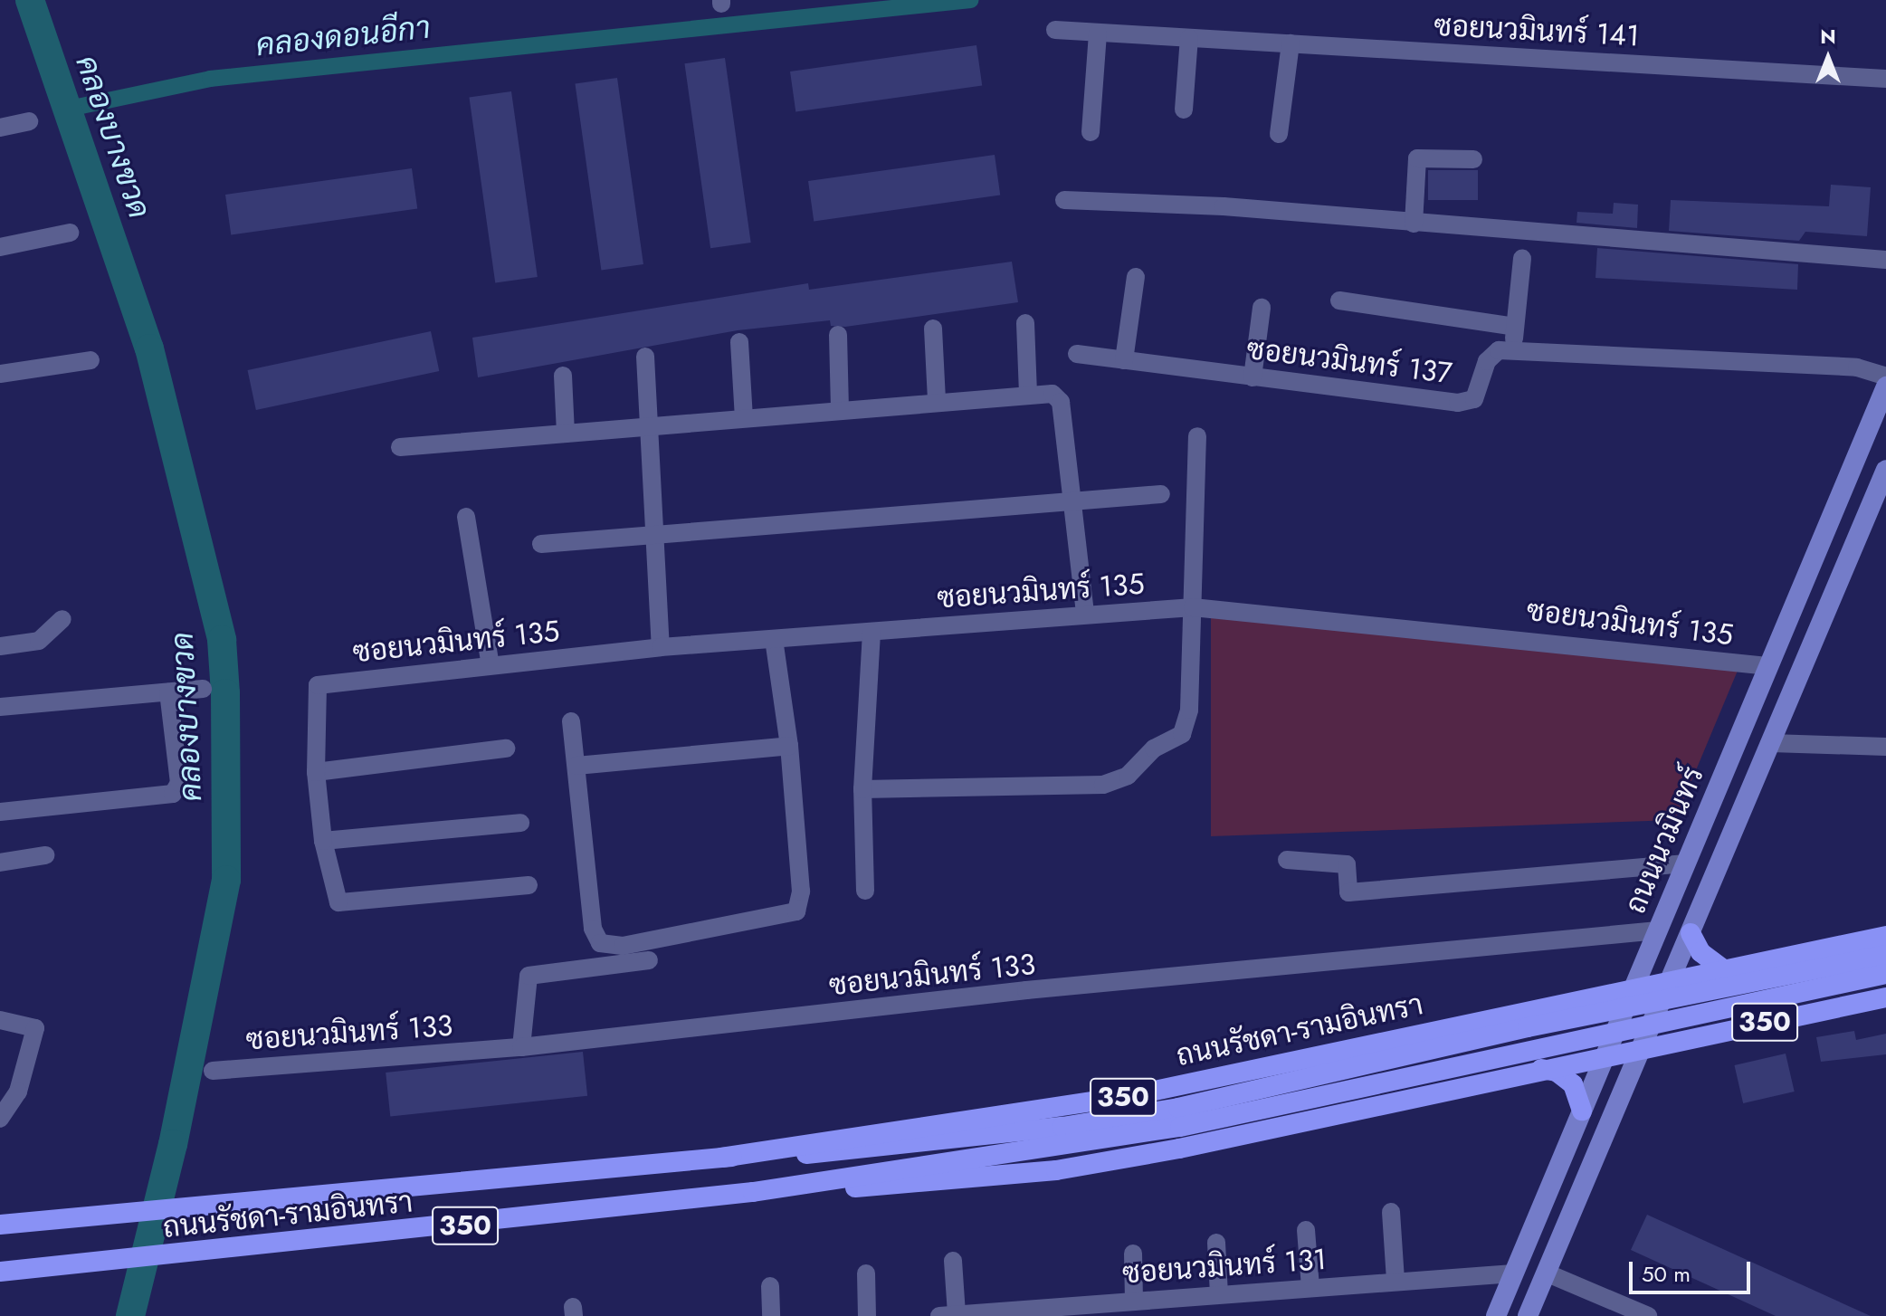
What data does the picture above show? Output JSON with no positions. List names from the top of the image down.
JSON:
{
  "streets": {
    "main road": ["ถนนนวมินทร์", "350", "ถนนรัชดา-รามอินทรา"],
    "street": [
      "ซอยนวมินทร์ 141",
      "ซอยนวมินทร์ 137",
      "ซอยนวมินทร์ 135",
      "ซอยนวมินทร์ 133",
      "ซอยนวมินทร์ 131"
    ]
  },
  "crossings": [
    ["ซอยนวมินทร์ 135", "ถนนนวมินทร์"],
    ["ถนนนวมินทร์", "ซอยนวมินทร์ 133"],
    ["ถนนนวมินทร์", "ถนนรัชดา-รามอินทรา"],
    ["ถนนนวมินทร์", "ซอยนวมินทร์ 131"]
  ],
  "water": ["คลองดอนอีกา", "คลองบางขวด"],
  "scale_bar": "50 m",
  "north": "top"
}
